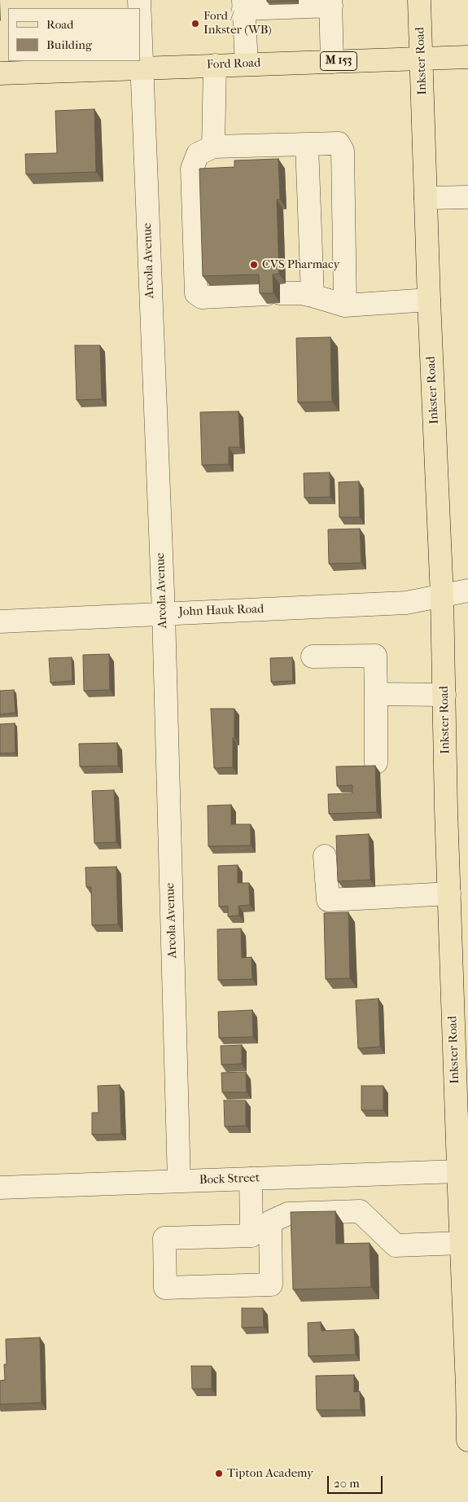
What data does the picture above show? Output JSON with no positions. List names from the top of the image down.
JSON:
{
  "streets": {
    "main road": ["M 153", "Inkster Road", "Ford Road"],
    "street": ["Arcola Avenue", "John Hauk Road", "Bock Street"]
  },
  "crossings": [
    ["Inkster Road", "Ford Road"],
    ["Inkster Road", "John Hauk Road"],
    ["Inkster Road", "Bock Street"],
    ["Ford Road", "Arcola Avenue"],
    ["Arcola Avenue", "John Hauk Road"],
    ["Arcola Avenue", "Bock Street"]
  ],
  "places": ["Ford / Inkster (WB)", "CVS Pharmacy", "Tipton Academy"],
  "legend": ["Road", "Building"],
  "scale_bar": "20 m"
}
